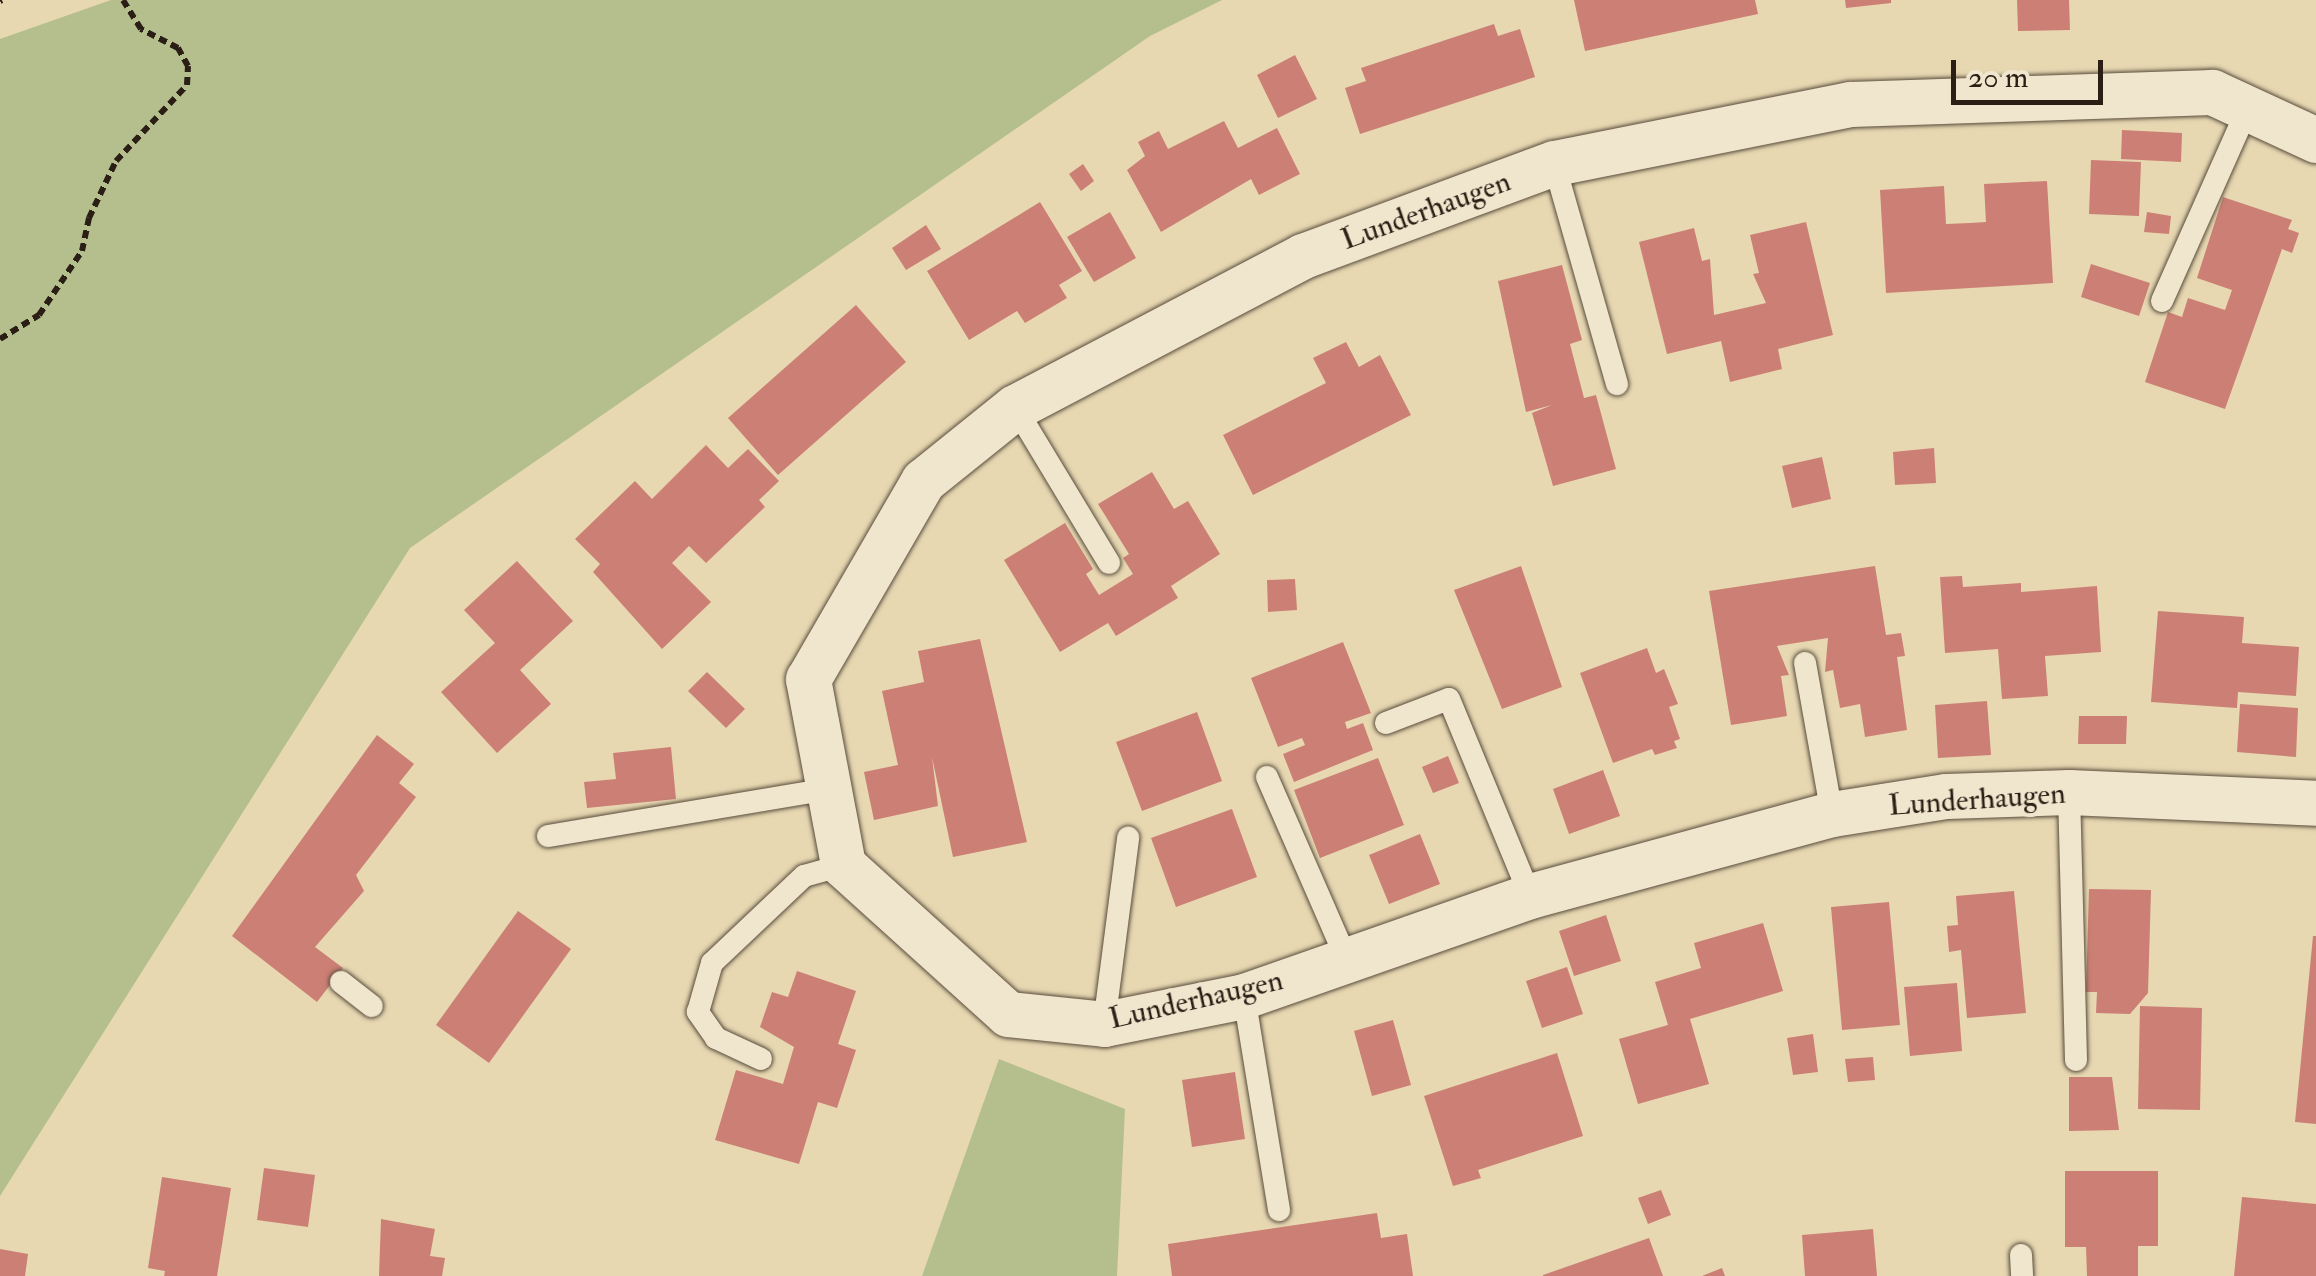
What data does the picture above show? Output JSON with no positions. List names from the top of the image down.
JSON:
{
  "streets": {
    "street": ["Lunderhaugen"]
  },
  "scale_bar": "20 m"
}
